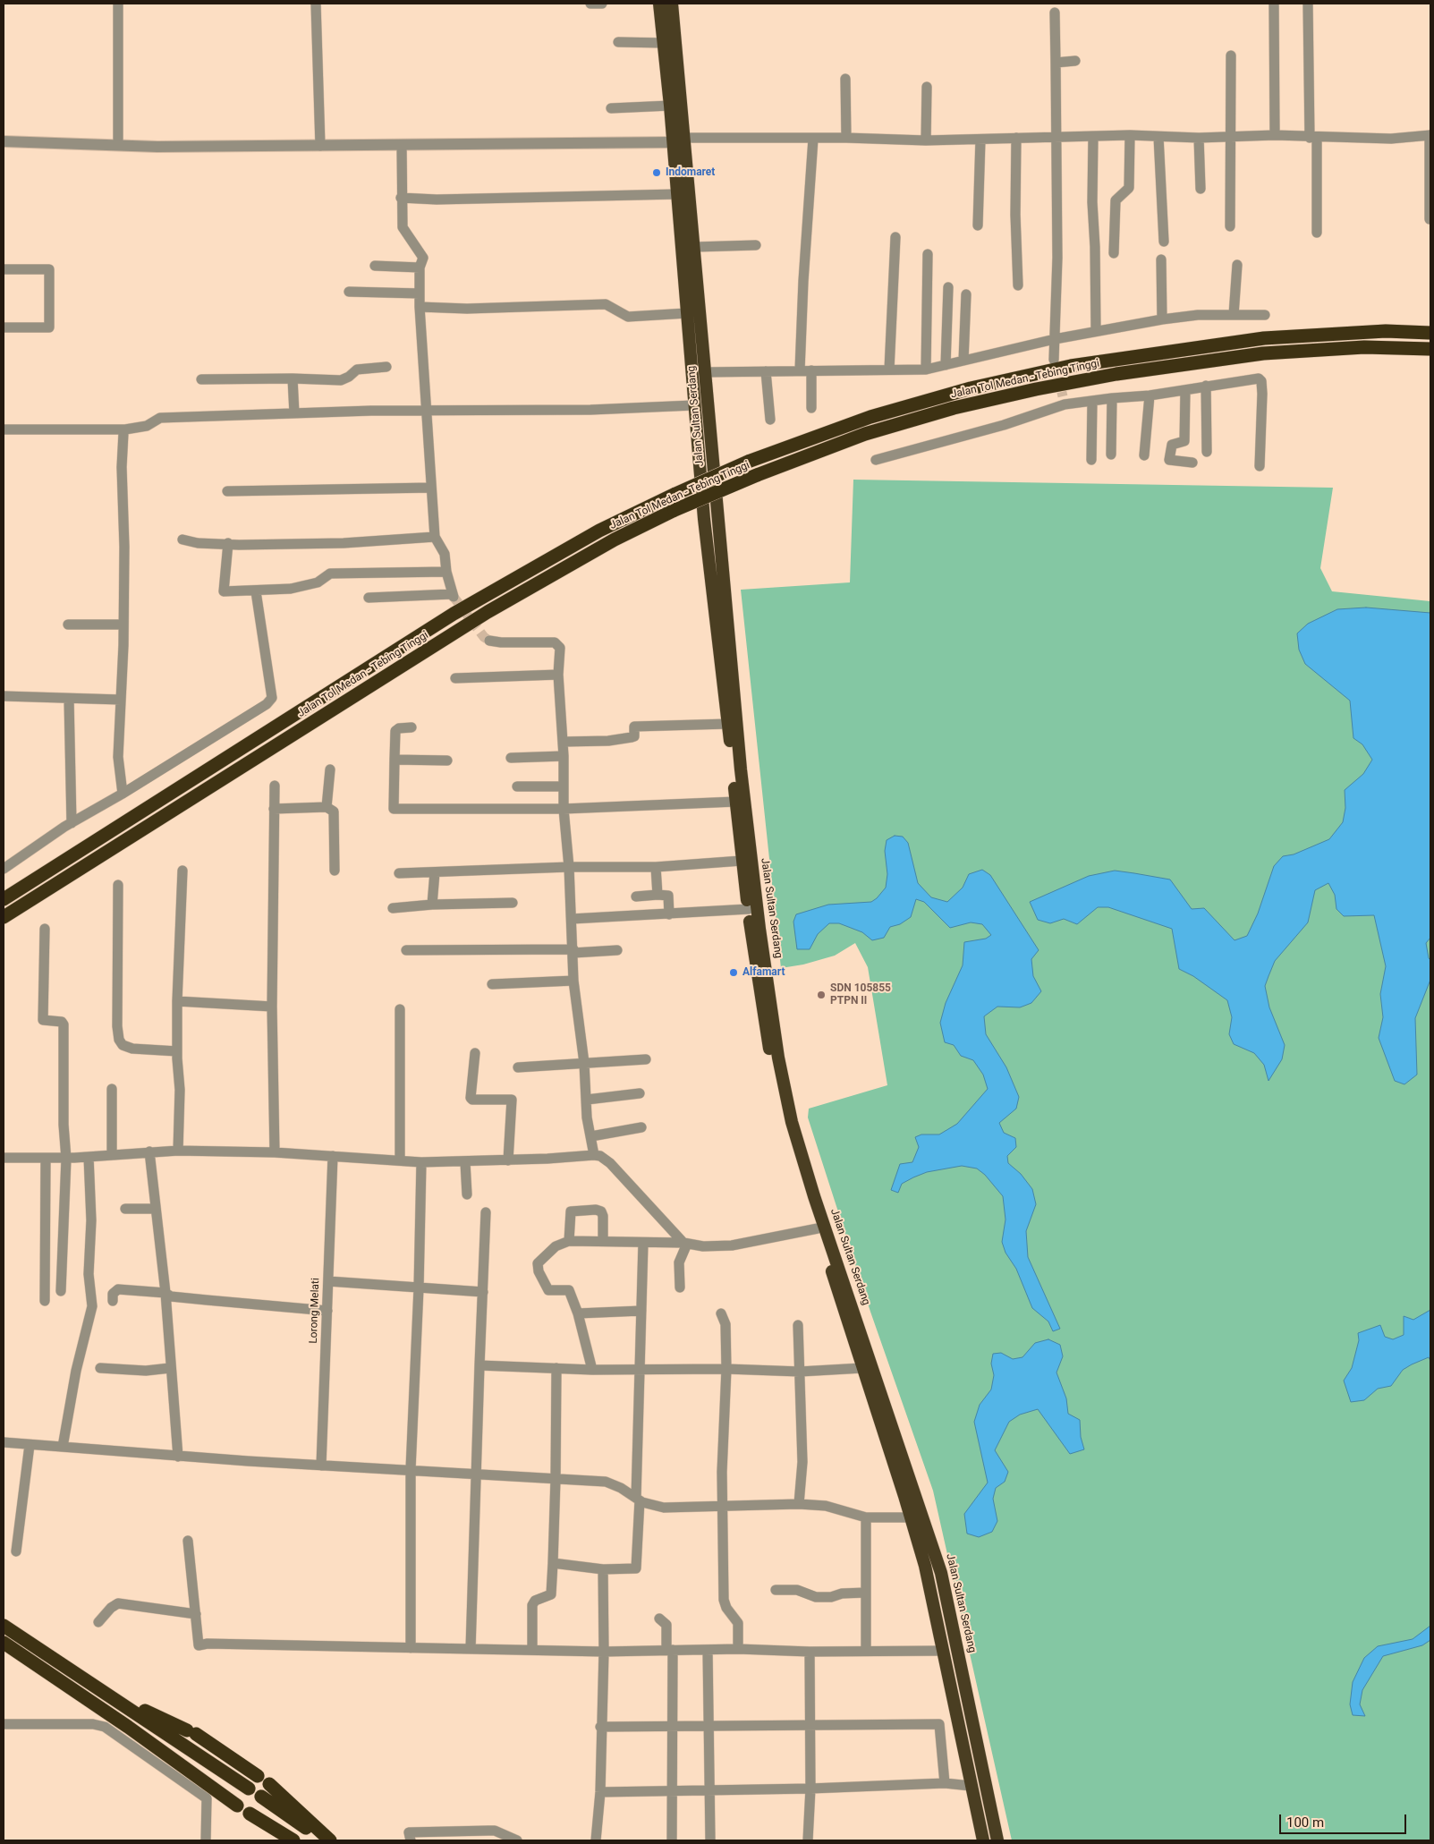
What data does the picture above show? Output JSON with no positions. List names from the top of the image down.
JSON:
{
  "streets": {
    "highway": ["Jalan Tol Medan - Tebing Tinggi", "Jalan Sultan Serdang"],
    "street": ["Lorong Melati"]
  },
  "places": ["Indomaret", "Alfamart", "SDN 105855 PTPN II"],
  "scale_bar": "100 m"
}
